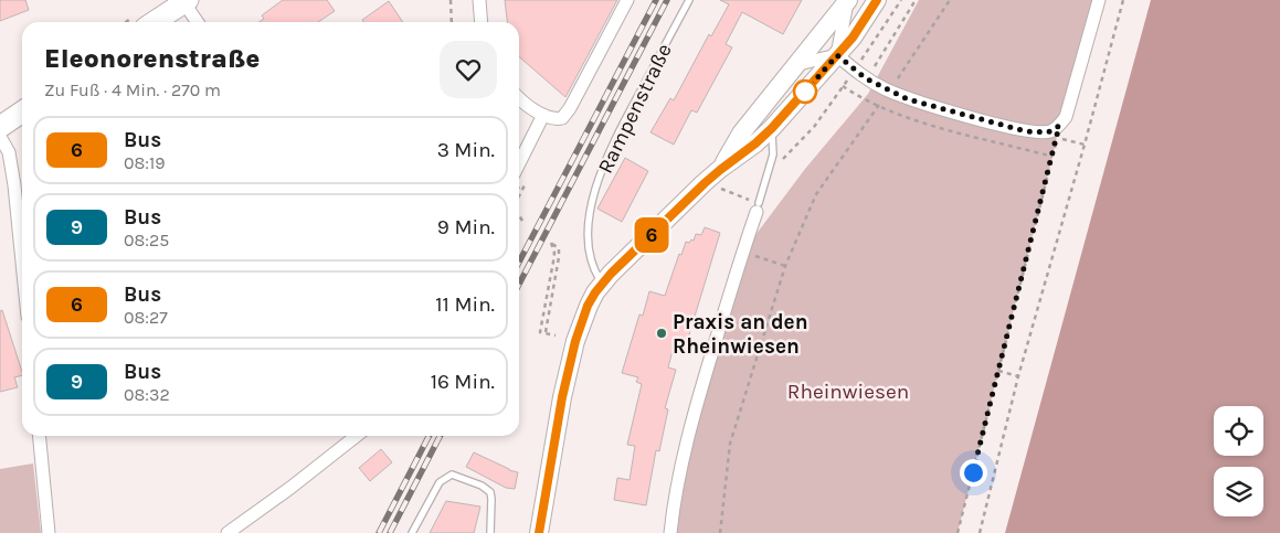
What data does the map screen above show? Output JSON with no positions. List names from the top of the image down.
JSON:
{
  "streets": {
    "lane": ["Rampenstraße"]
  },
  "parks": ["Rheinwiesen"],
  "places": ["Praxis an den Rheinwiesen"],
  "lines": ["bus line 6"],
  "page": {
    "on_map": "6",
    "heading": ["Eleonorenstraße", "Zu Fuß · 4 Min. · 270 m"],
    "list": [
      {
        "mark": "6",
        "name": "Bus",
        "note": "08:19",
        "value": "3 Min."
      },
      {
        "mark": "9",
        "name": "Bus",
        "note": "08:25",
        "value": "9 Min."
      },
      {
        "mark": "6",
        "name": "Bus",
        "note": "08:27",
        "value": "11 Min."
      },
      {
        "mark": "9",
        "name": "Bus",
        "note": "08:32",
        "value": "16 Min."
      }
    ]
  }
}
